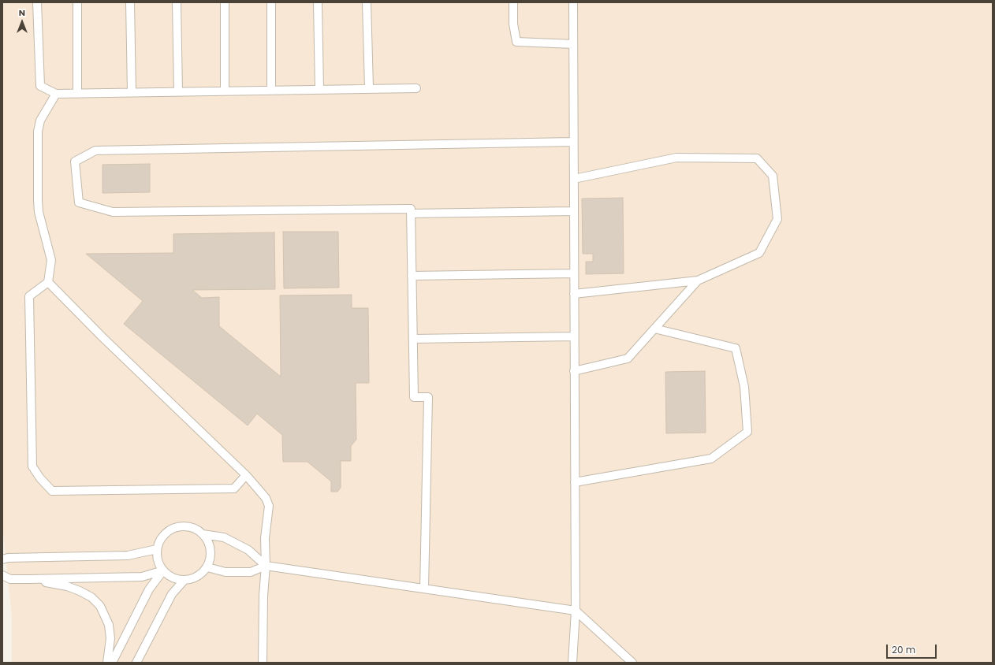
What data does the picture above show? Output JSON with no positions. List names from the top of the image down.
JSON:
{
  "scale_bar": "20 m",
  "north": "top"
}
